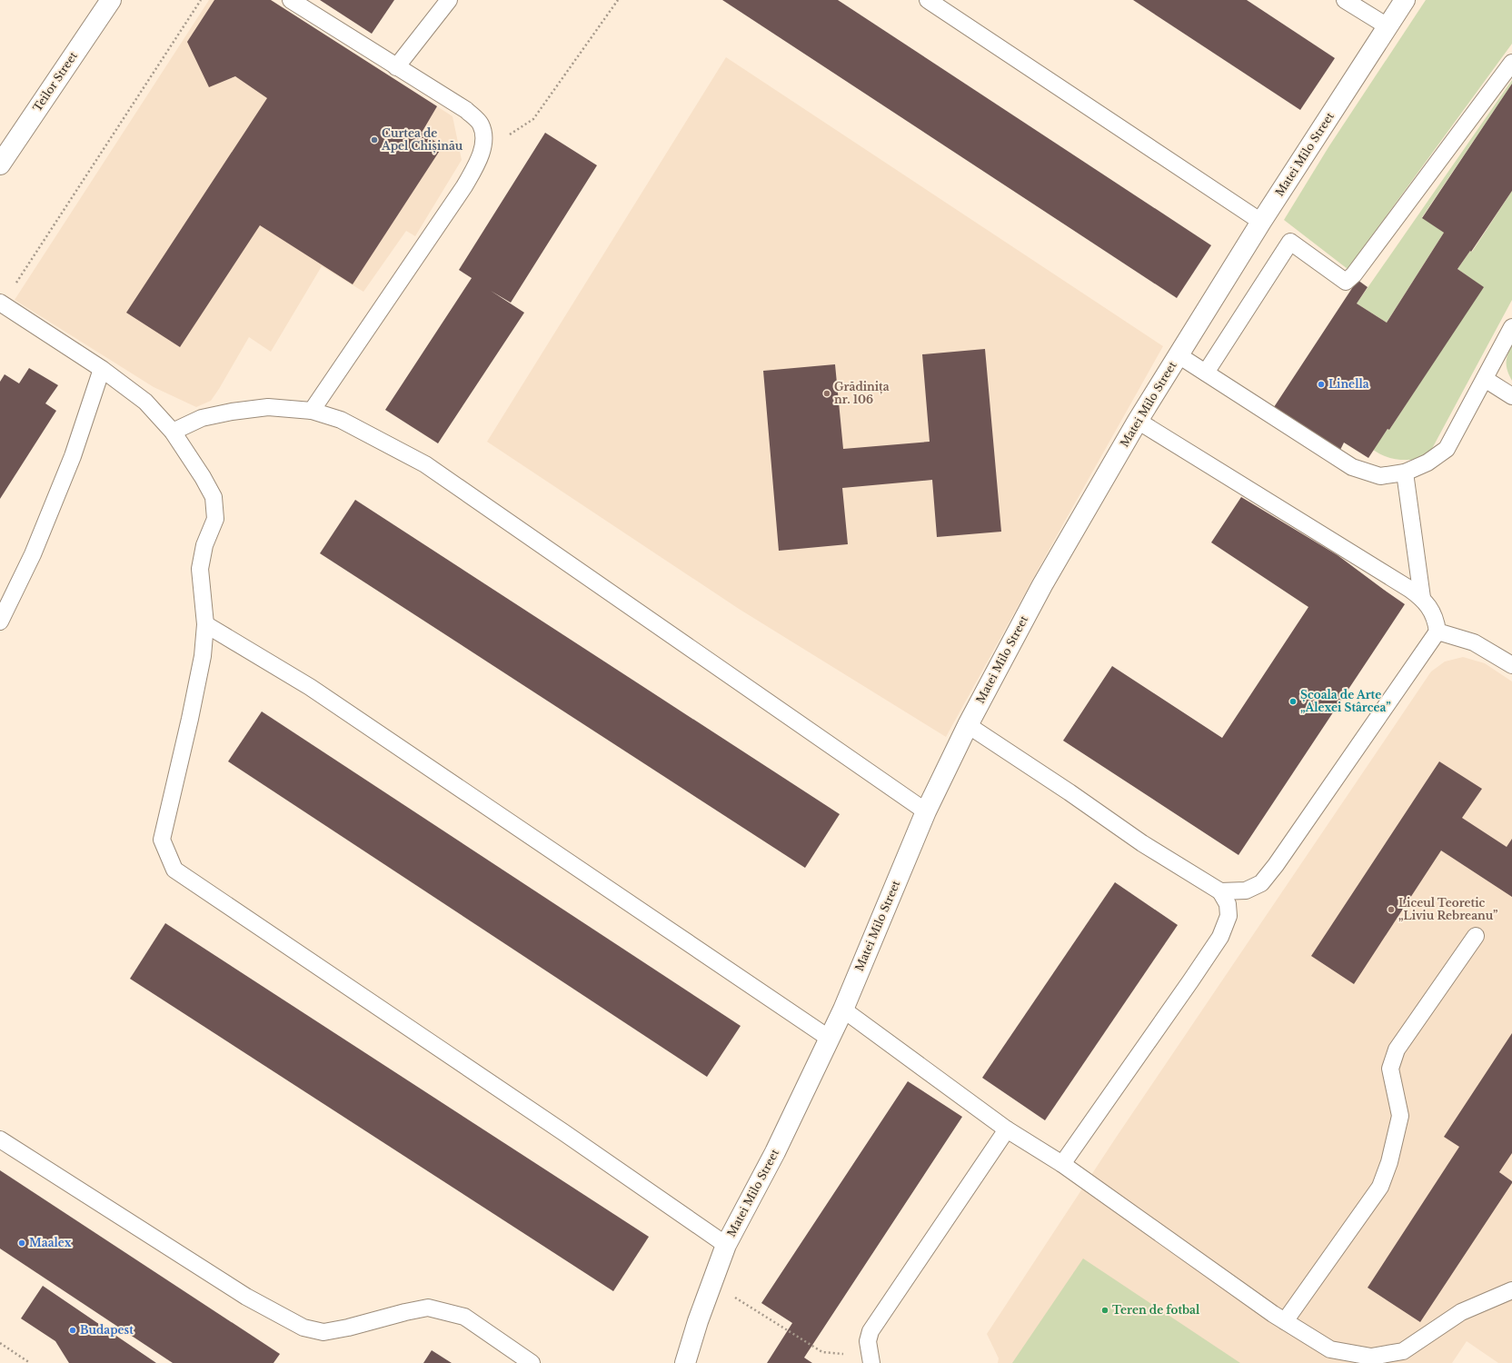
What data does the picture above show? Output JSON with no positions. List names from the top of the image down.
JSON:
{
  "streets": {
    "street": ["Teilor Street", "Matei Milo Street"]
  },
  "places": [
    "Curtea de Apel Chișinău",
    "Linella",
    "Grădinița nr. 106",
    "Școala de Arte „Alexei Stârcea”",
    "Liceul Teoretic „Liviu Rebreanu”",
    "Maalex",
    "Teren de fotbal",
    "Budapest"
  ]
}
